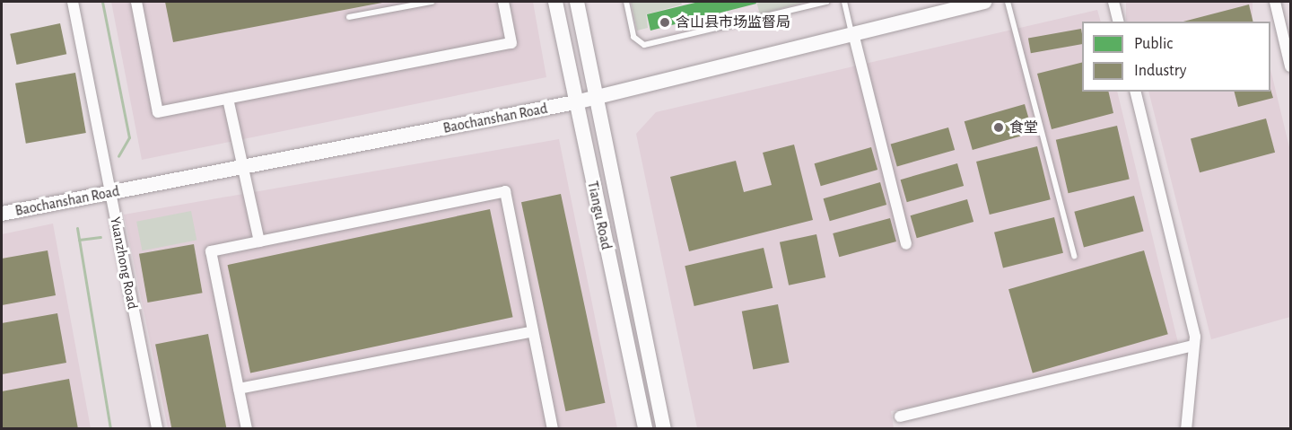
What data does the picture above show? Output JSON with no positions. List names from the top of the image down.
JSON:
{
  "streets": {
    "main road": ["Baochanshan Road", "Tiangu Road"],
    "street": ["Yuanzhong Road"]
  },
  "crossings": [
    ["Baochanshan Road", "Tiangu Road"],
    ["Baochanshan Road", "Yuanzhong Road"]
  ],
  "places": ["含山县市场监督局", "食堂"],
  "legend": ["Public", "Industry"]
}
